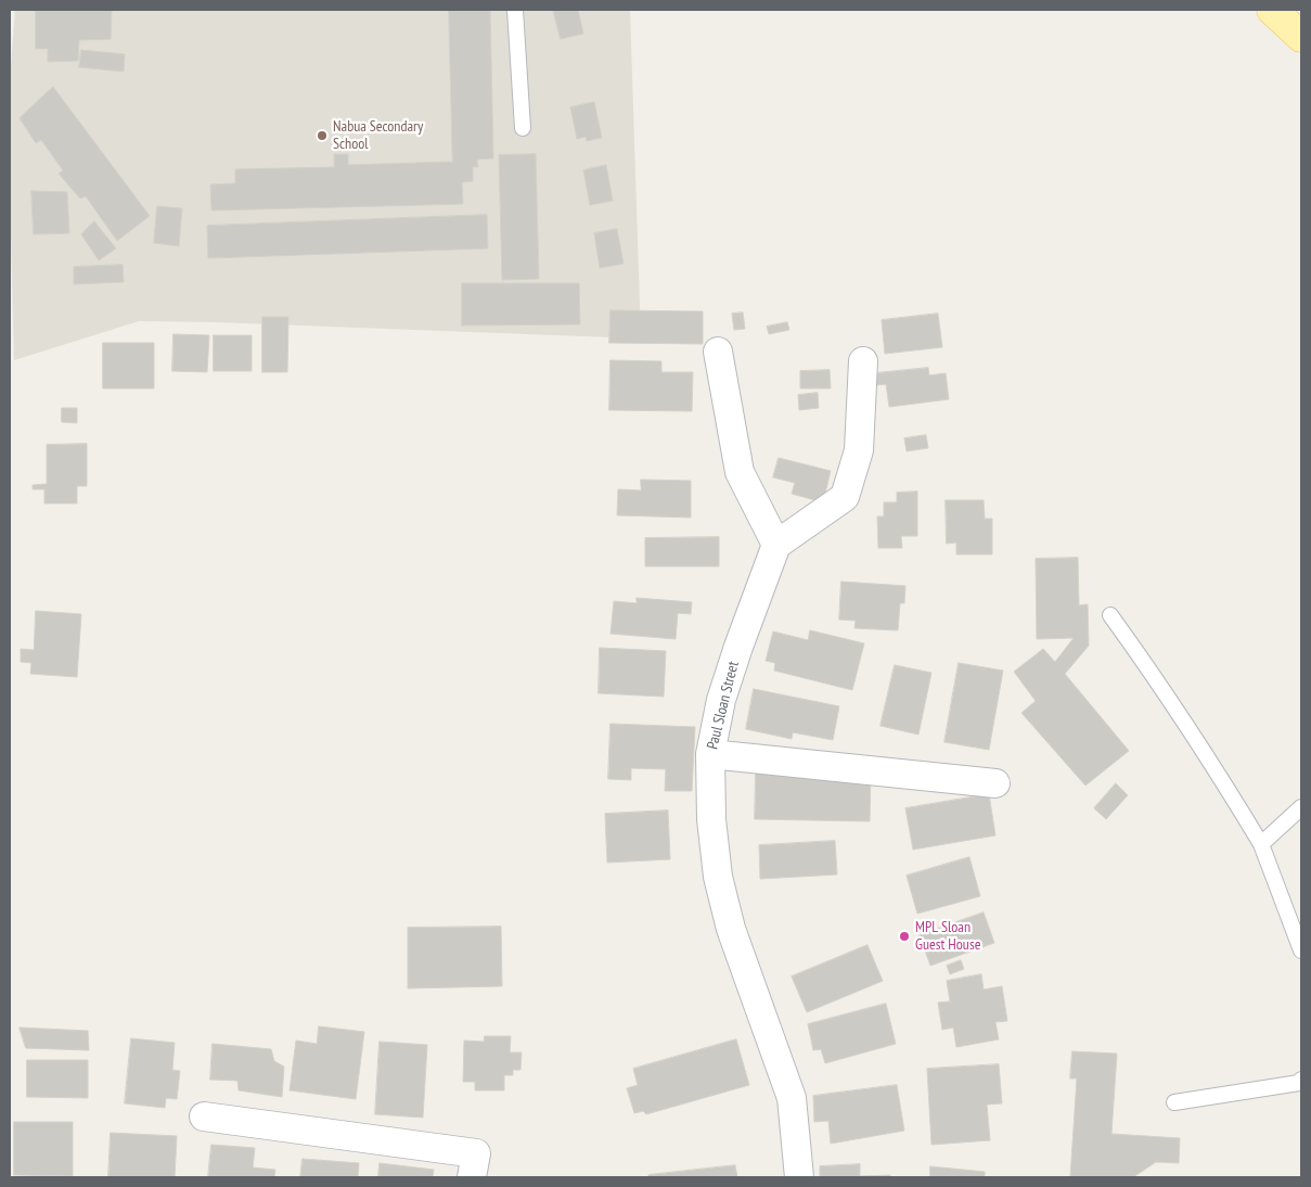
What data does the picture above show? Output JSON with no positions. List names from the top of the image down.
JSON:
{
  "streets": {
    "street": ["Paul Sloan Street"]
  },
  "places": ["Nabua Secondary School", "MPL Sloan Guest House"]
}
